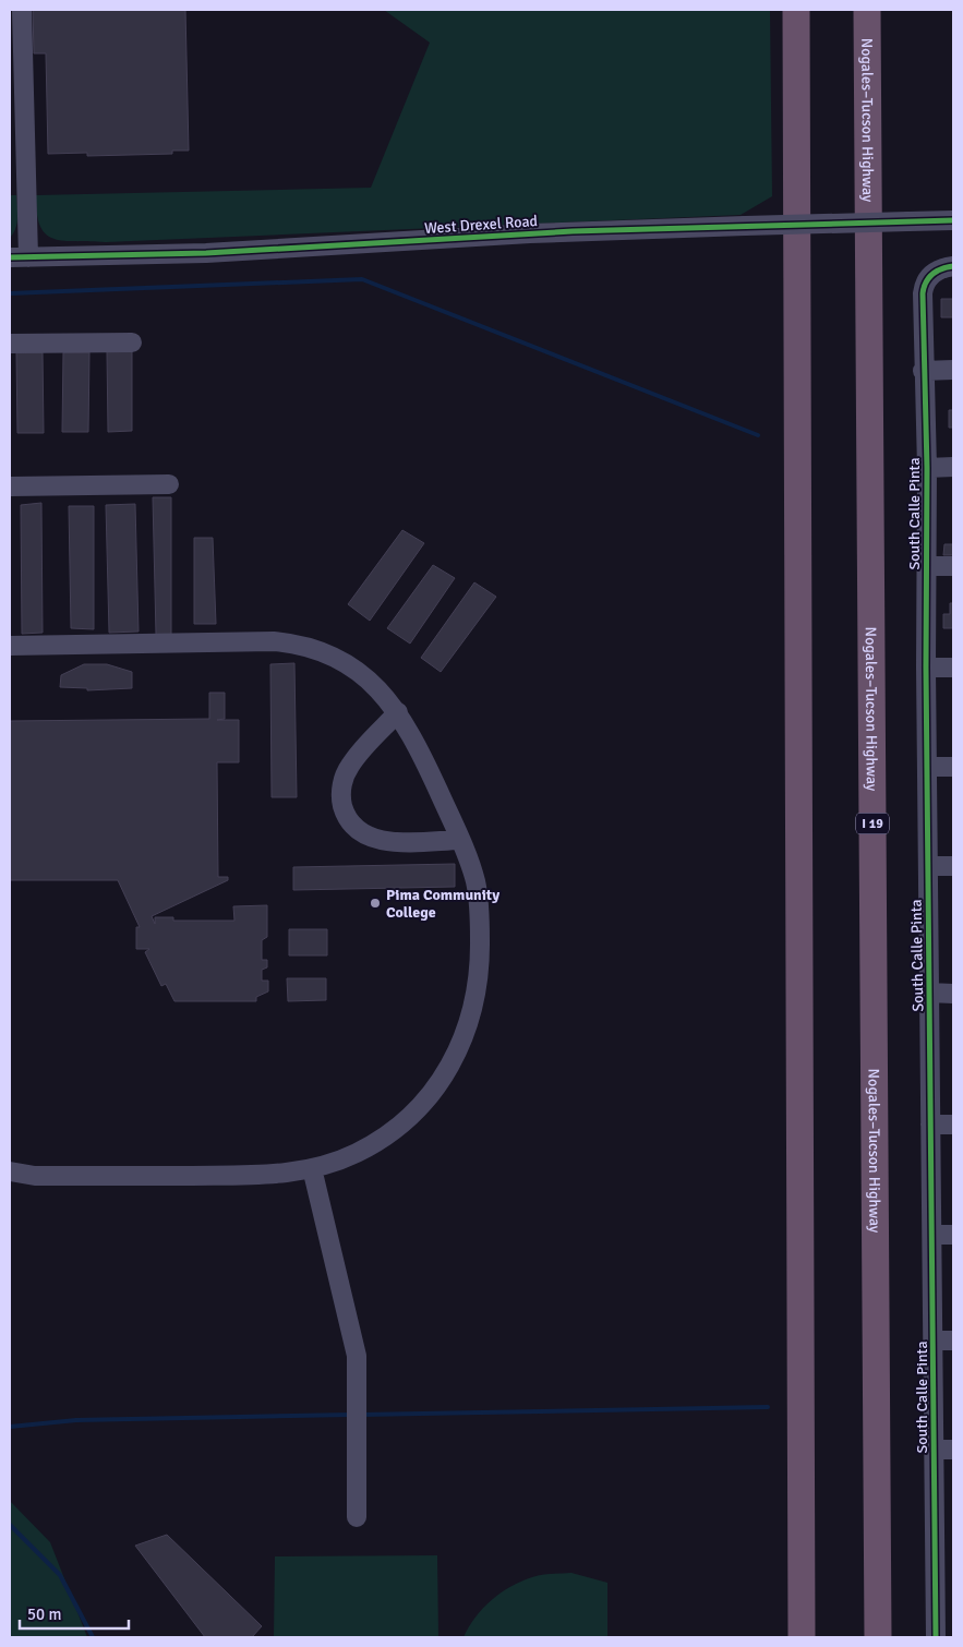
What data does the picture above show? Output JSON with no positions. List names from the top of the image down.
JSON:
{
  "streets": {
    "highway": ["Nogales–Tucson Highway", "I 19"],
    "street": ["West Drexel Road", "South Calle Pinta"]
  },
  "places": ["Pima Community College"],
  "scale_bar": "50 m"
}
